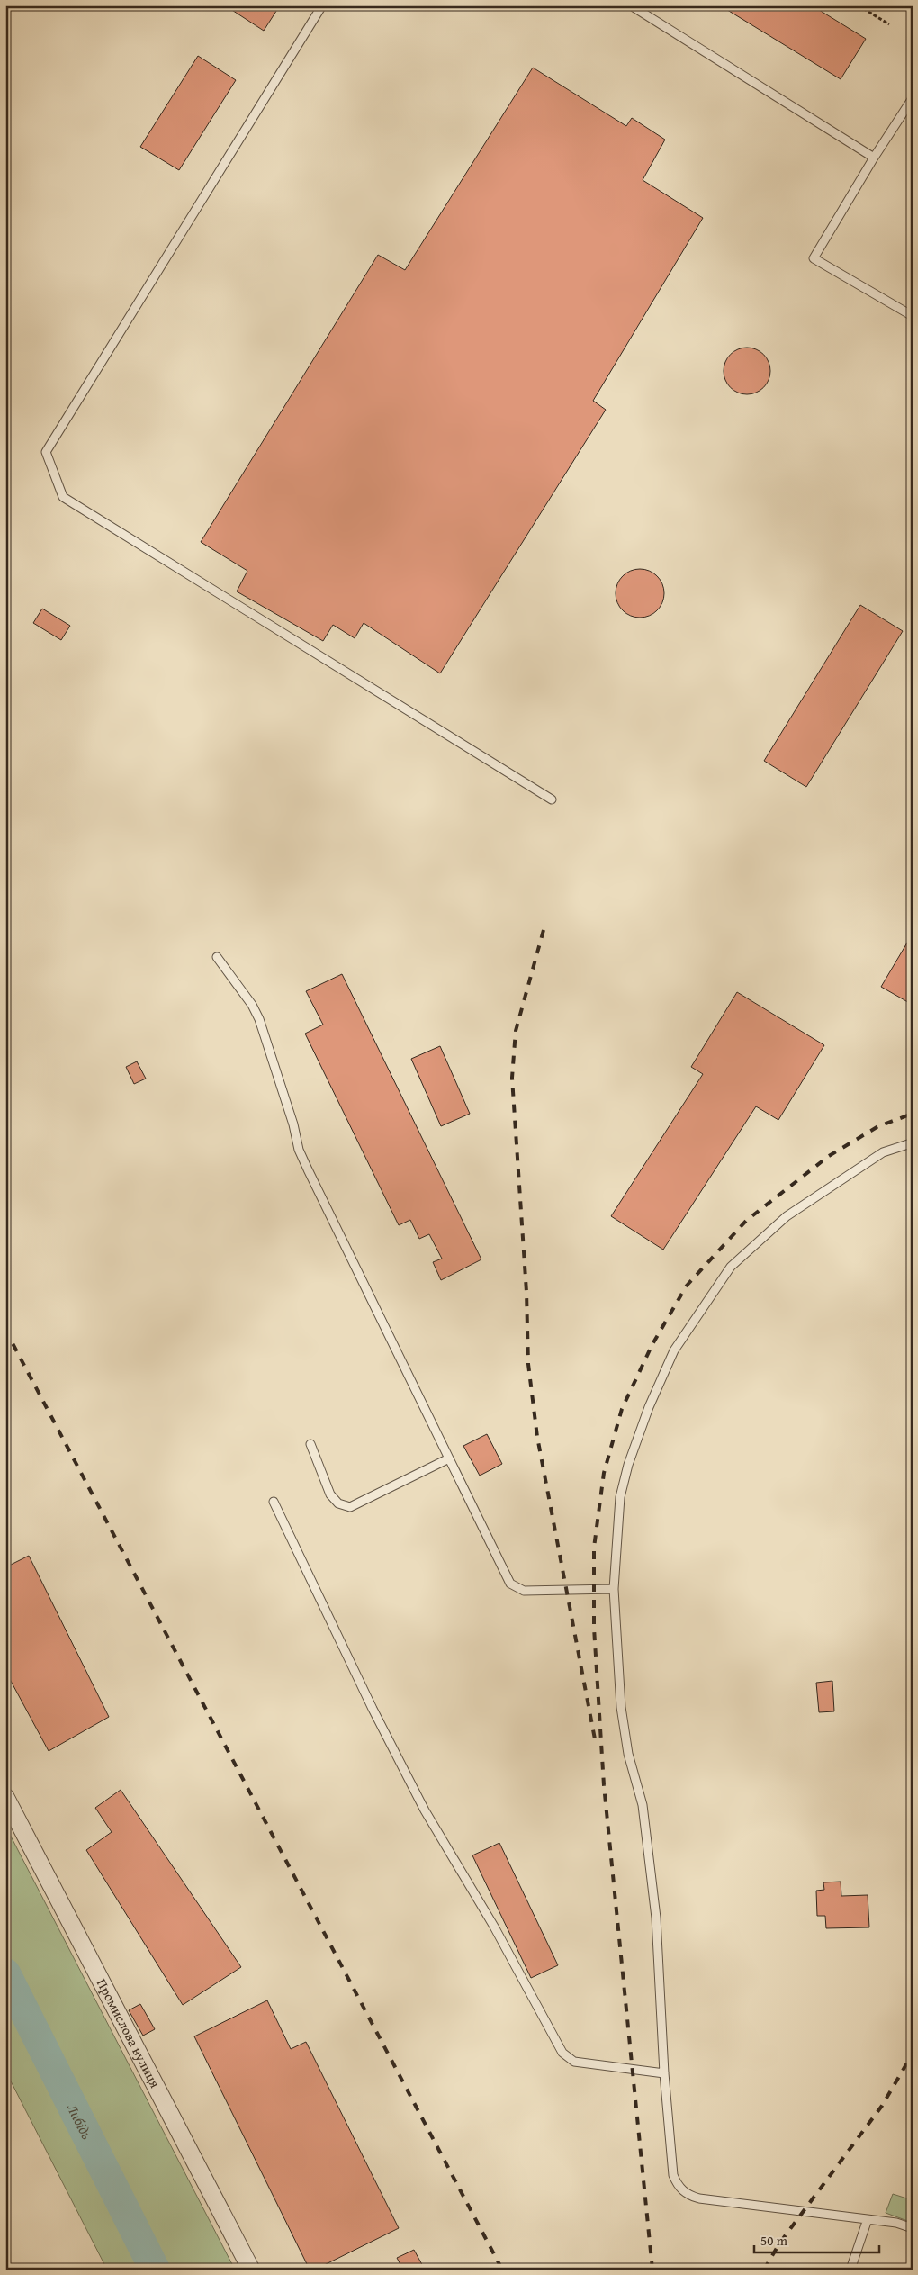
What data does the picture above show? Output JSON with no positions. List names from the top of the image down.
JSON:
{
  "streets": {
    "street": ["Промислова вулиця"]
  },
  "water": ["Либідь"],
  "scale_bar": "50 m"
}
